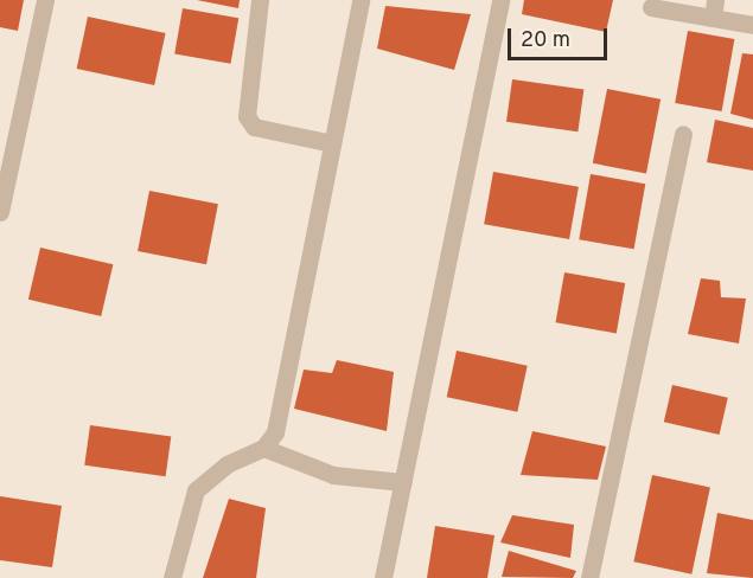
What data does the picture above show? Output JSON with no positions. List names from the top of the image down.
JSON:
{
  "scale_bar": "20 m"
}
